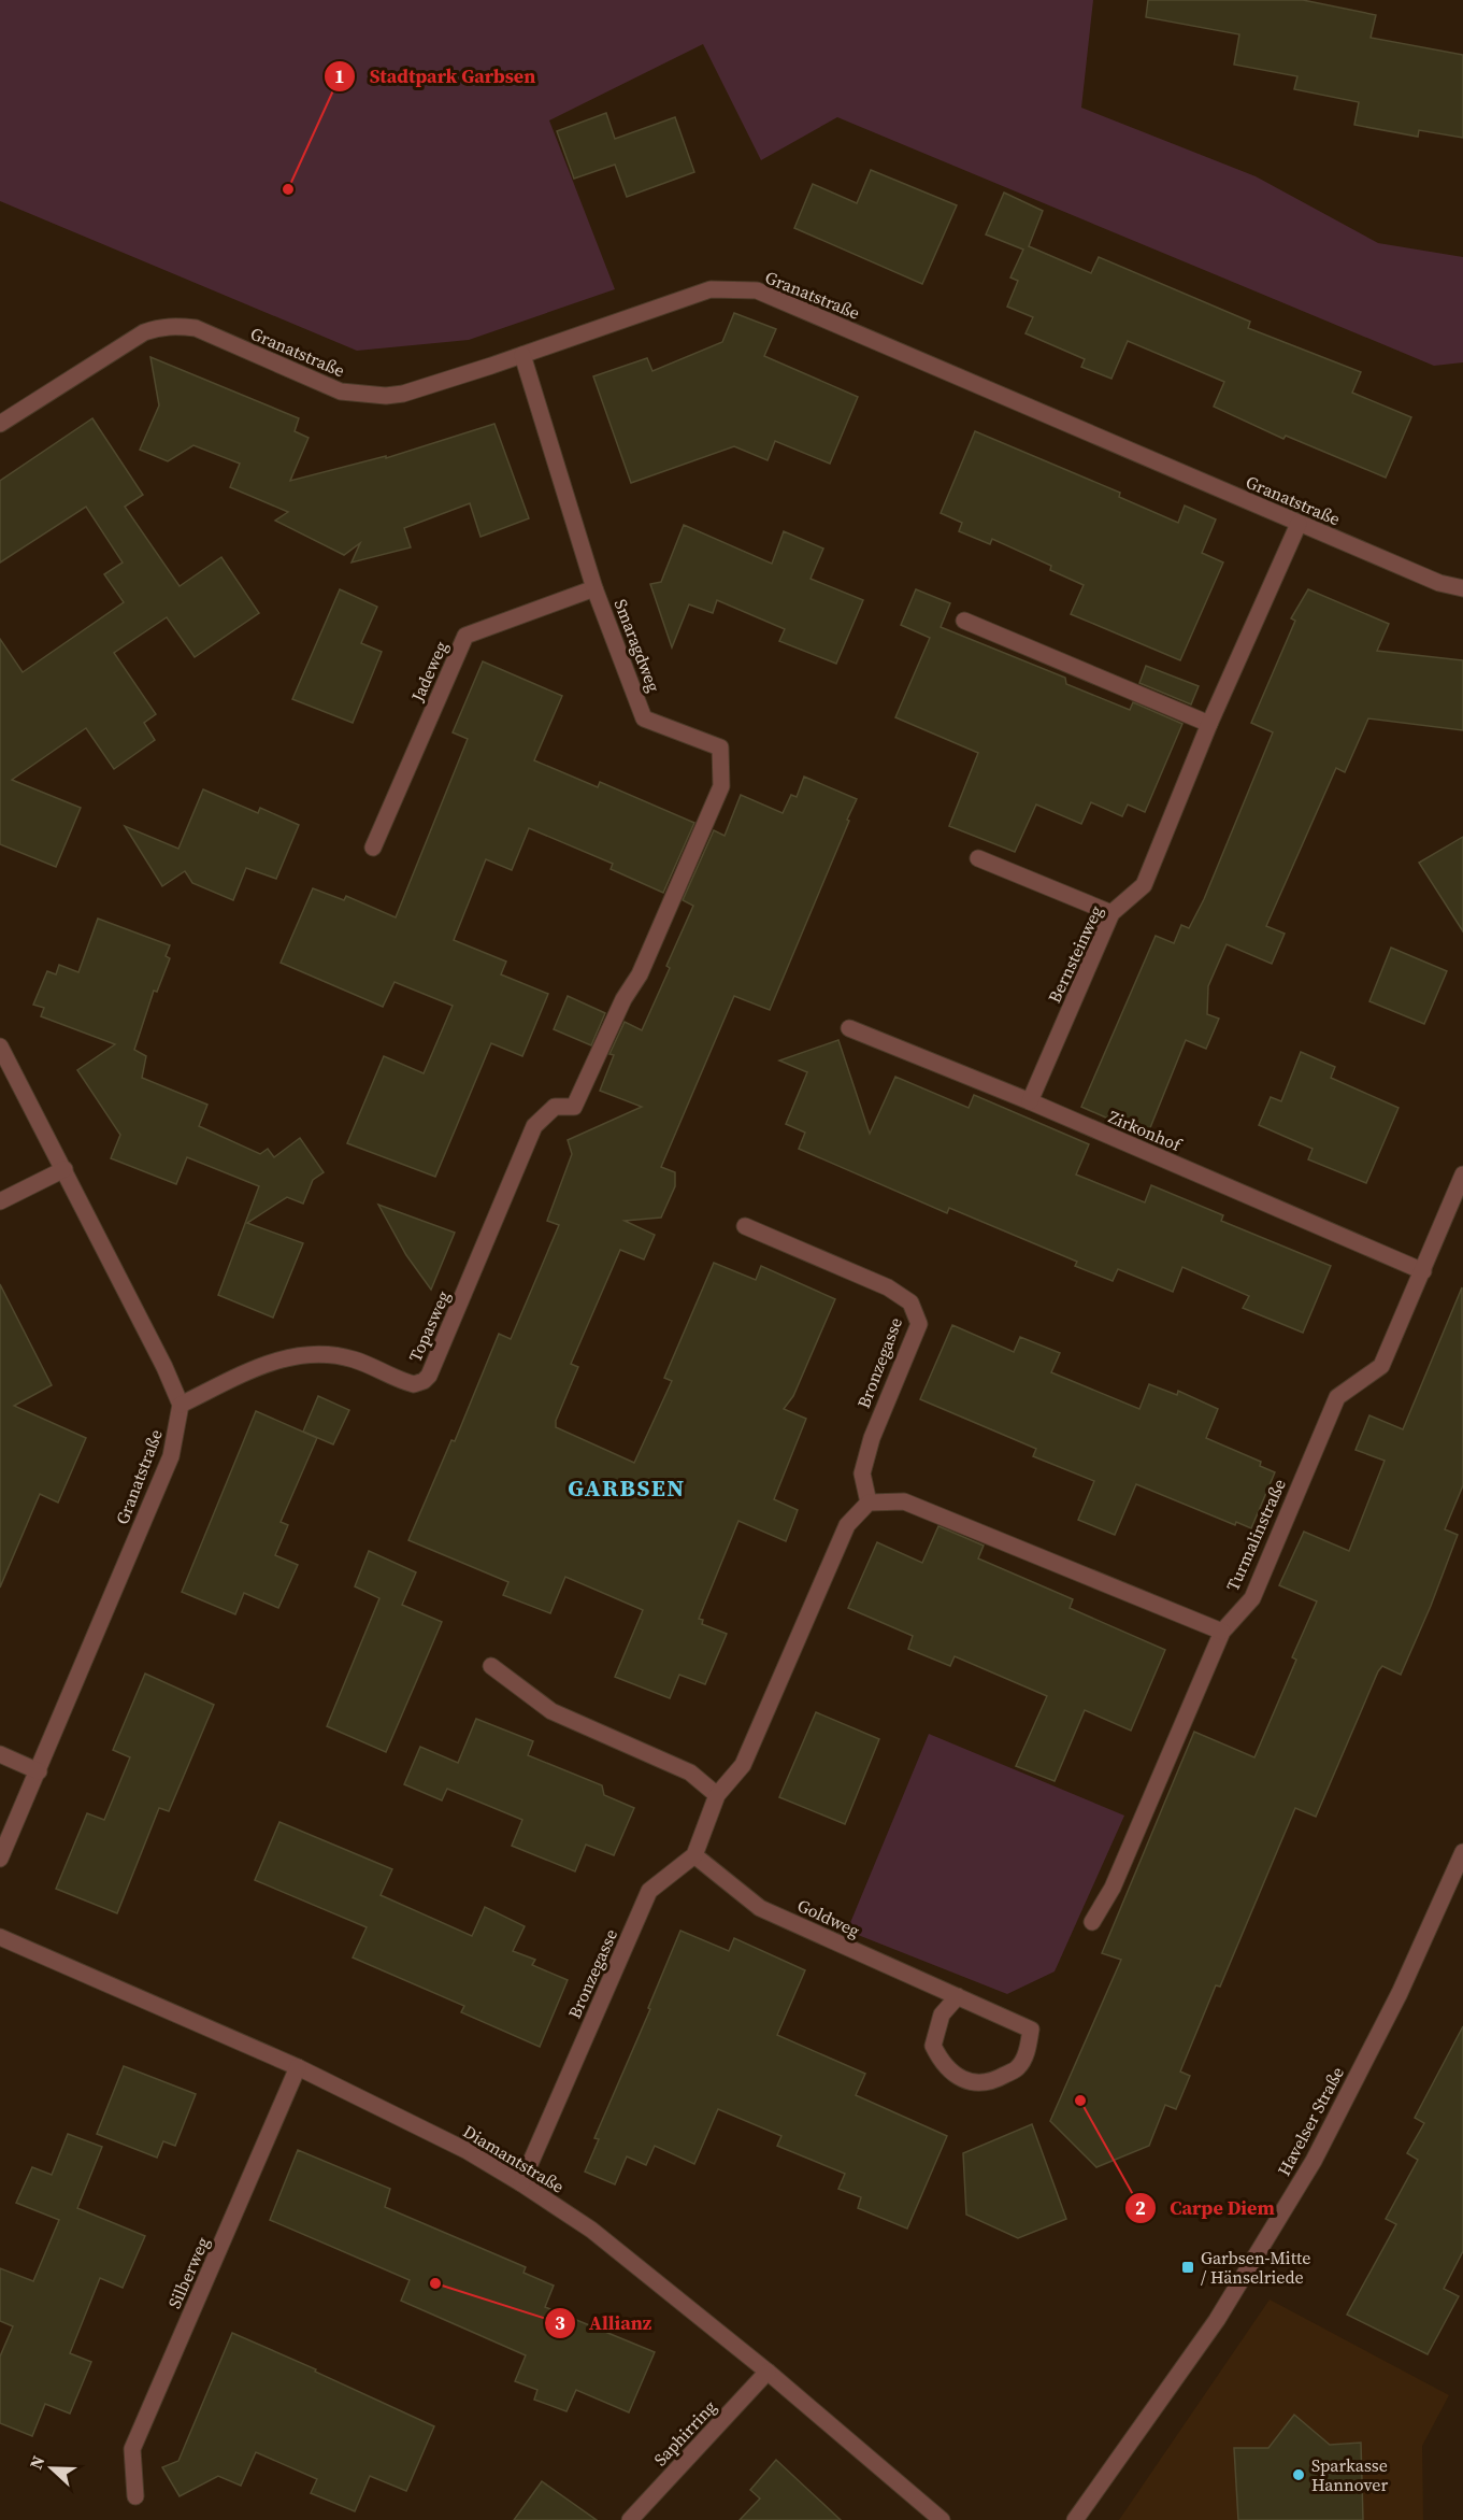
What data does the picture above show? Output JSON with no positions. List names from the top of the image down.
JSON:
{
  "streets": {
    "street": [
      "Granatstraße",
      "Smaragdweg",
      "Jadeweg",
      "Bernsteinweg",
      "Zirkonhof",
      "Topasweg",
      "Bronzegasse",
      "Turmalinstraße",
      "Goldweg",
      "Havelser Straße",
      "Diamantstraße",
      "Silberweg",
      "Saphirring"
    ]
  },
  "crossings": [
    ["Granatstraße", "Smaragdweg"],
    ["Granatstraße", "Bernsteinweg"],
    ["Granatstraße", "Topasweg"],
    ["Smaragdweg", "Jadeweg"],
    ["Smaragdweg", "Topasweg"],
    ["Bernsteinweg", "Zirkonhof"],
    ["Zirkonhof", "Turmalinstraße"],
    ["Bronzegasse", "Goldweg"],
    ["Bronzegasse", "Diamantstraße"],
    ["Diamantstraße", "Silberweg"],
    ["Diamantstraße", "Saphirring"]
  ],
  "districts": ["GARBSEN"],
  "places": {
    "other": [
      "Stadtpark Garbsen",
      "Carpe Diem",
      "Allianz",
      "Sparkasse Hannover"
    ],
    "transit": ["Garbsen-Mitte / Hänselriede"]
  },
  "north": "left"
}
